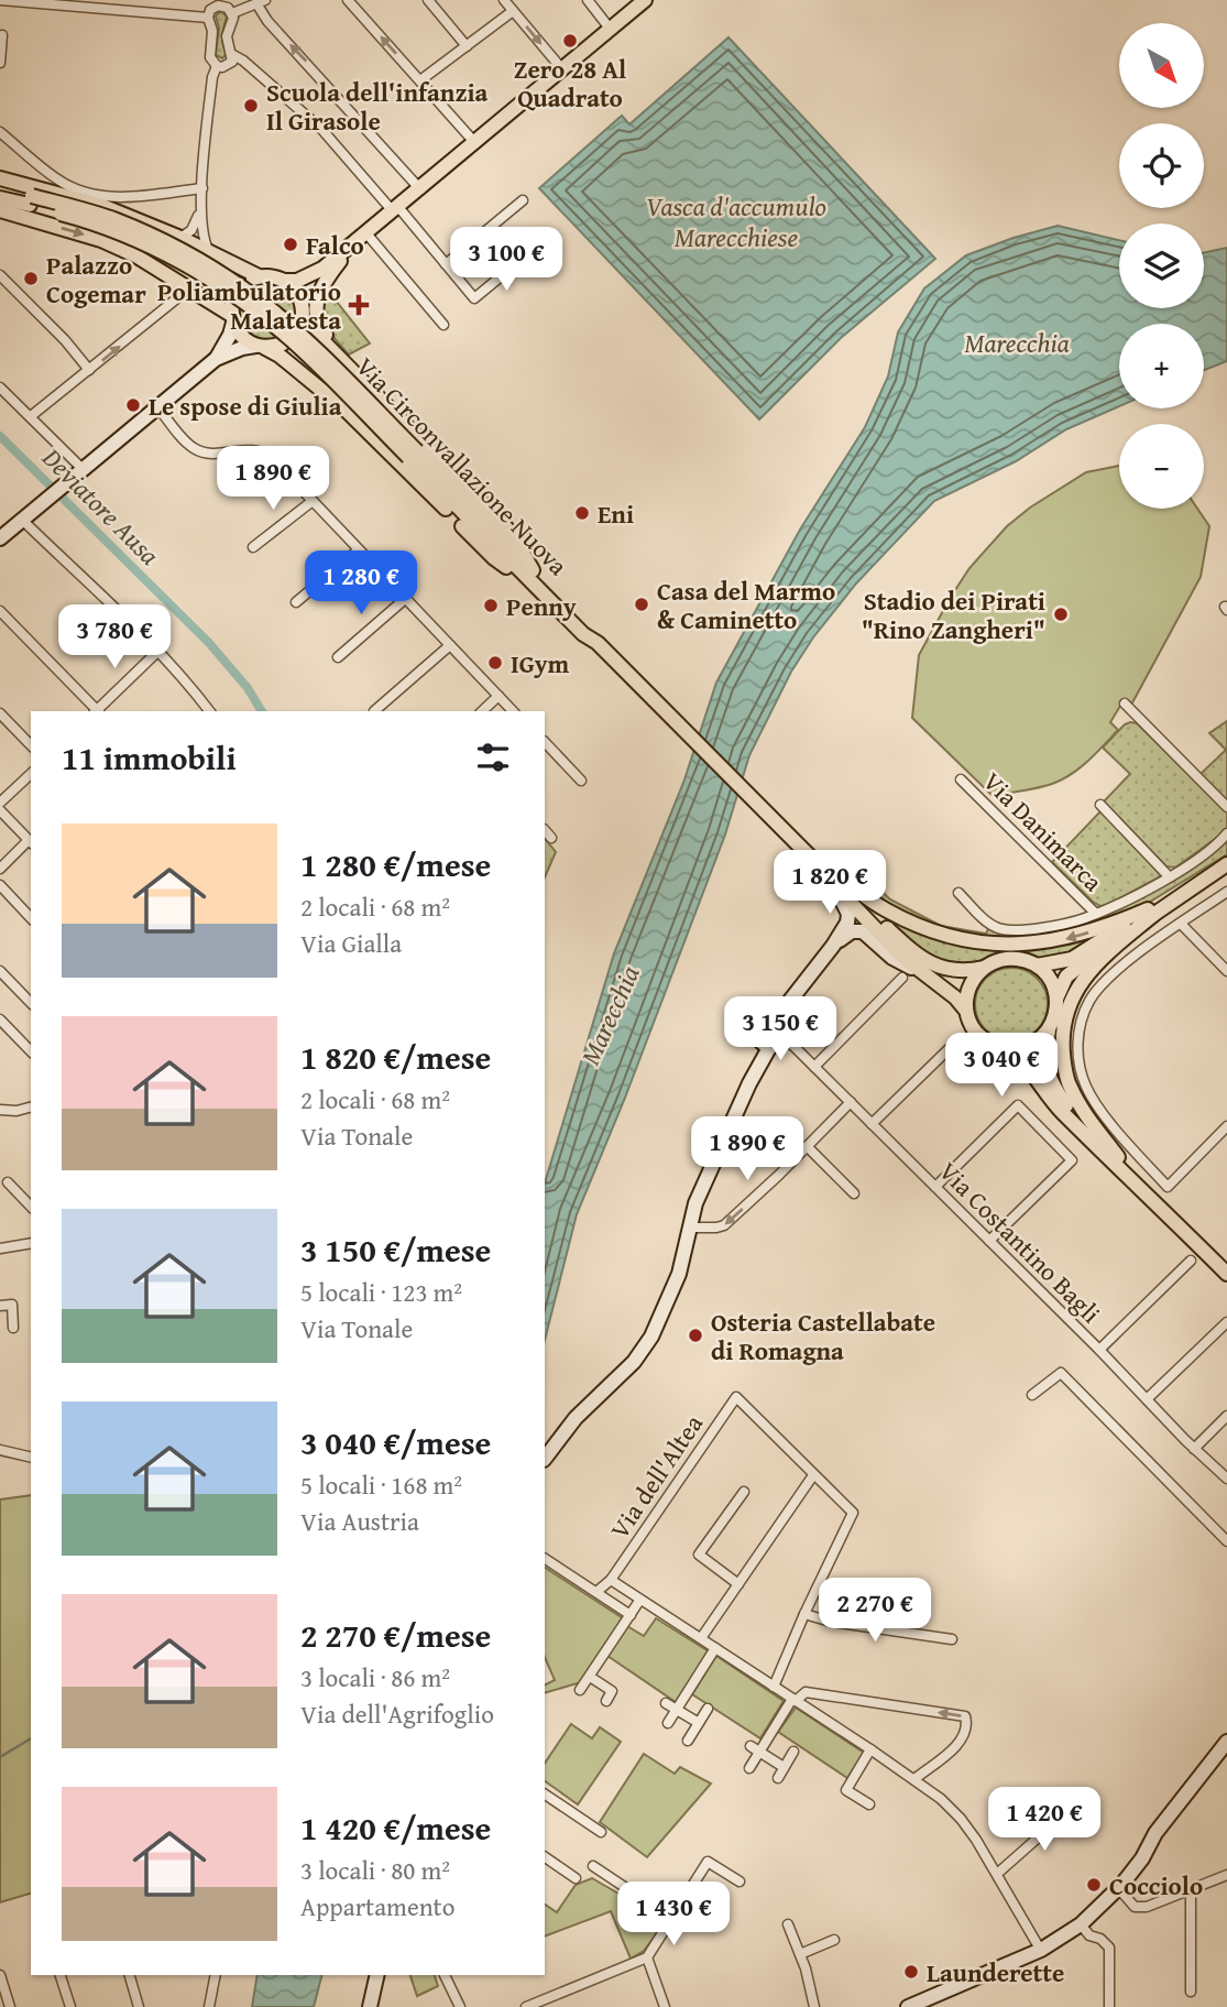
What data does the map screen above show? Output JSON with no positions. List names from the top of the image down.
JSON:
{
  "streets": {
    "main road": ["Via Circonvallazione Nuova"],
    "street": ["Via Danimarca", "Via Costantino Bagli", "Via dell'Altea"]
  },
  "water": ["Vasca d'accumulo Marecchiese", "Marecchia", "Deviatore Ausa"],
  "places": {
    "other": [
      "Zero 28 Al Quadrato",
      "Scuola dell'infanzia Il Girasole",
      "Falco",
      "Palazzo Cogemar",
      "Le spose di Giulia",
      "Eni",
      "Casa del Marmo & Caminetto",
      "Penny",
      "Stadio dei Pirati \"Rino Zangheri\"",
      "IGym",
      "Osteria Castellabate di Romagna",
      "Cocciolo",
      "Launderette"
    ],
    "health": ["Poliambulatorio Malatesta"]
  },
  "north": "bottom right",
  "page": {
    "map_buttons": ["+", "−"],
    "price": [
      "3 100 €",
      "1 890 €",
      "1 280 €",
      "3 780 €",
      "1 820 €",
      "3 150 €",
      "3 040 €",
      "1 890 €",
      "2 270 €",
      "1 420 €",
      "1 430 €"
    ],
    "heading": "11 immobili",
    "list": [
      {
        "name": "1 280 €/mese",
        "note": "2 locali · 68 m² · Via Gialla"
      },
      {
        "name": "1 820 €/mese",
        "note": "2 locali · 68 m² · Via Tonale"
      },
      {
        "name": "3 150 €/mese",
        "note": "5 locali · 123 m² · Via Tonale"
      },
      {
        "name": "3 040 €/mese",
        "note": "5 locali · 168 m² · Via Austria"
      },
      {
        "name": "2 270 €/mese",
        "note": "3 locali · 86 m² · Via dell'Agrifoglio"
      },
      {
        "name": "1 420 €/mese",
        "note": "3 locali · 80 m² · Appartamento"
      }
    ]
  }
}
